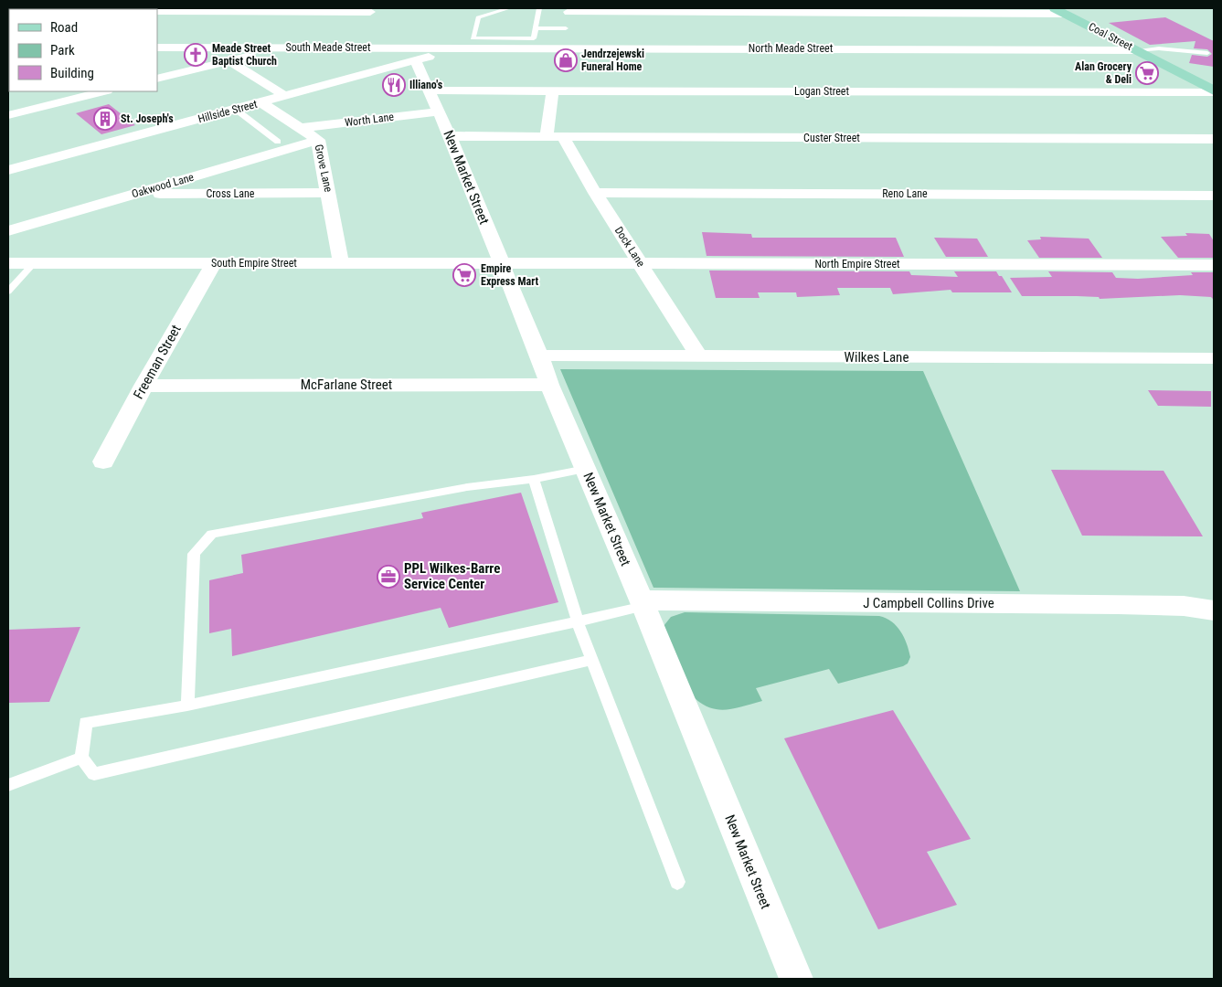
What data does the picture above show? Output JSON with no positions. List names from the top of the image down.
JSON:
{
  "streets": {
    "main road": ["Coal Street"],
    "street": [
      "South Meade Street",
      "North Meade Street",
      "Logan Street",
      "Hillside Street",
      "Worth Lane",
      "Custer Street",
      "Grove Lane",
      "New Market Street",
      "Oakwood Lane",
      "Cross Lane",
      "Reno Lane",
      "Dock Lane",
      "South Empire Street",
      "North Empire Street",
      "Wilkes Lane",
      "Freeman Street",
      "McFarlane Street",
      "J Campbell Collins Drive"
    ]
  },
  "crossings": [
    ["Coal Street", "North Meade Street"],
    ["Coal Street", "Logan Street"],
    ["South Meade Street", "North Meade Street"],
    ["South Meade Street", "Hillside Street"],
    ["North Meade Street", "Hillside Street"],
    ["Logan Street", "New Market Street"],
    ["Hillside Street", "Grove Lane"],
    ["Hillside Street", "New Market Street"],
    ["Worth Lane", "Grove Lane"],
    ["Worth Lane", "New Market Street"],
    ["Custer Street", "New Market Street"],
    ["Custer Street", "Dock Lane"],
    ["Grove Lane", "Oakwood Lane"],
    ["Grove Lane", "Cross Lane"],
    ["Grove Lane", "South Empire Street"],
    ["New Market Street", "South Empire Street"],
    ["New Market Street", "North Empire Street"],
    ["New Market Street", "Wilkes Lane"],
    ["New Market Street", "McFarlane Street"],
    ["New Market Street", "J Campbell Collins Drive"],
    ["Oakwood Lane", "Cross Lane"],
    ["Reno Lane", "Dock Lane"],
    ["Dock Lane", "North Empire Street"],
    ["Dock Lane", "Wilkes Lane"],
    ["South Empire Street", "North Empire Street"],
    ["South Empire Street", "Freeman Street"],
    ["Freeman Street", "McFarlane Street"]
  ],
  "places": {
    "church": ["Meade Street Baptist Church"],
    "shop": ["Jendrzejewski Funeral Home"],
    "supermarket": ["Alan Grocery & Deli", "Empire Express Mart"],
    "restaurant": ["Illiano's"],
    "building": ["St. Joseph's"],
    "office": ["PPL Wilkes-Barre Service Center"]
  },
  "legend": ["Road", "Park", "Building"]
}
